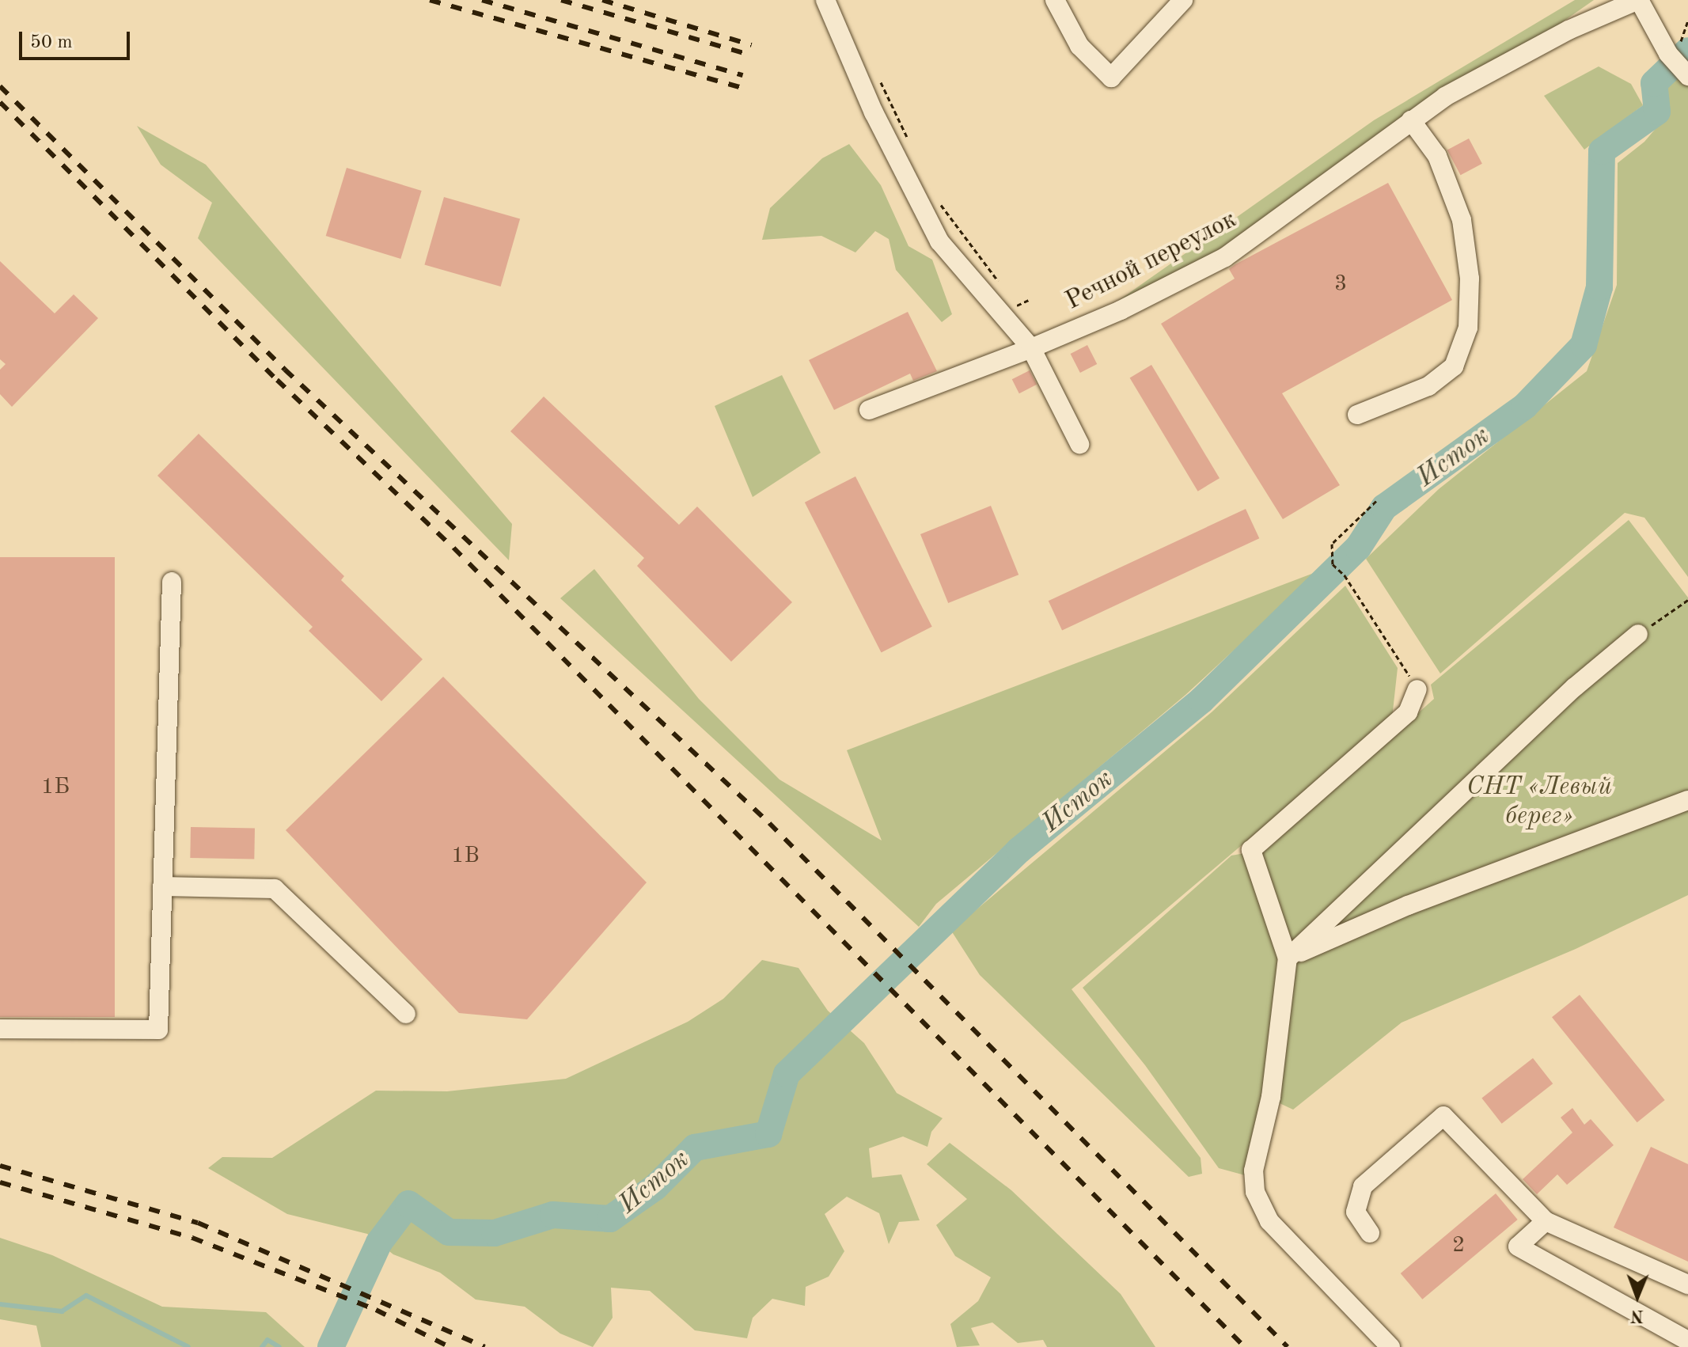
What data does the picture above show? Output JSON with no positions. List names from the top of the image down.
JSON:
{
  "streets": {
    "street": ["Речной переулок"]
  },
  "water": ["Исток"],
  "parks": ["СНТ «Левый берег»"],
  "house_numbers": [
    "3",
    "1Б",
    "1В",
    "2"
  ],
  "scale_bar": "50 m",
  "north": "bottom"
}
